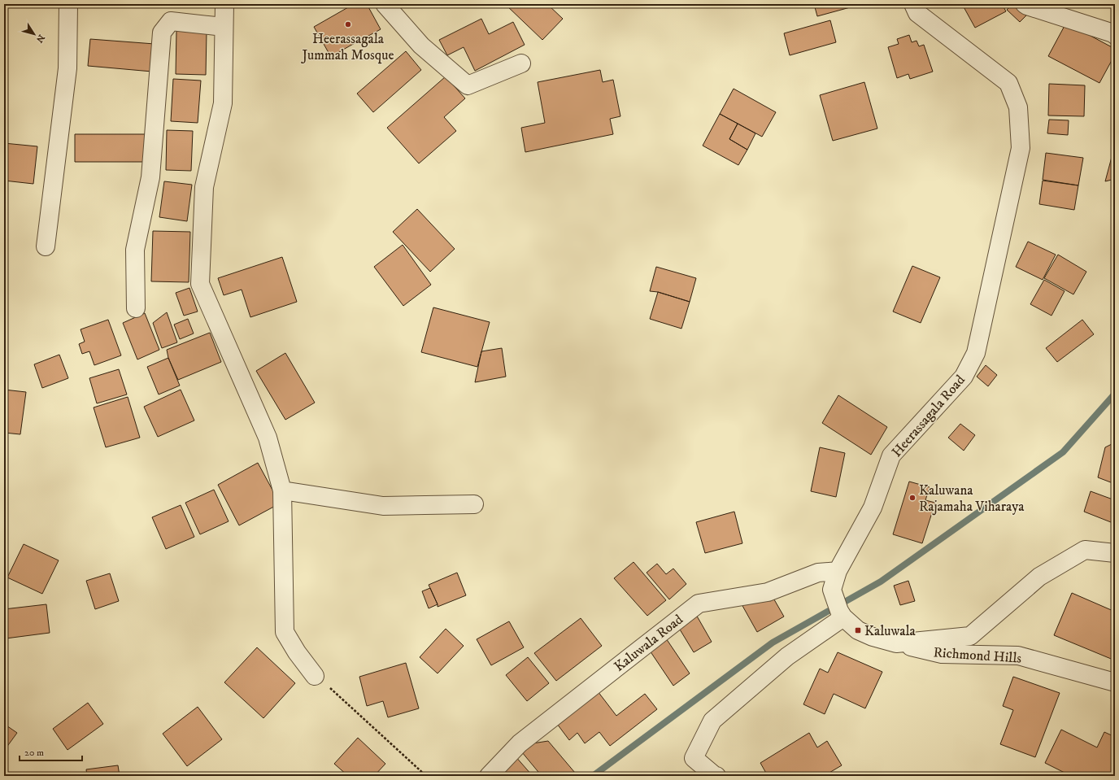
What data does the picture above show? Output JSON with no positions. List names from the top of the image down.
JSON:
{
  "streets": {
    "street": ["Heerassagala Road", "Kaluwala Road", "Richmond Hills"]
  },
  "crossings": [
    ["Heerassagala Road", "Kaluwala Road"]
  ],
  "places": {
    "other": ["Heerassagala Jummah Mosque", "Kaluwana Rajamaha Viharaya"],
    "transit": ["Kaluwala"]
  },
  "scale_bar": "20 m",
  "north": "bottom right"
}
